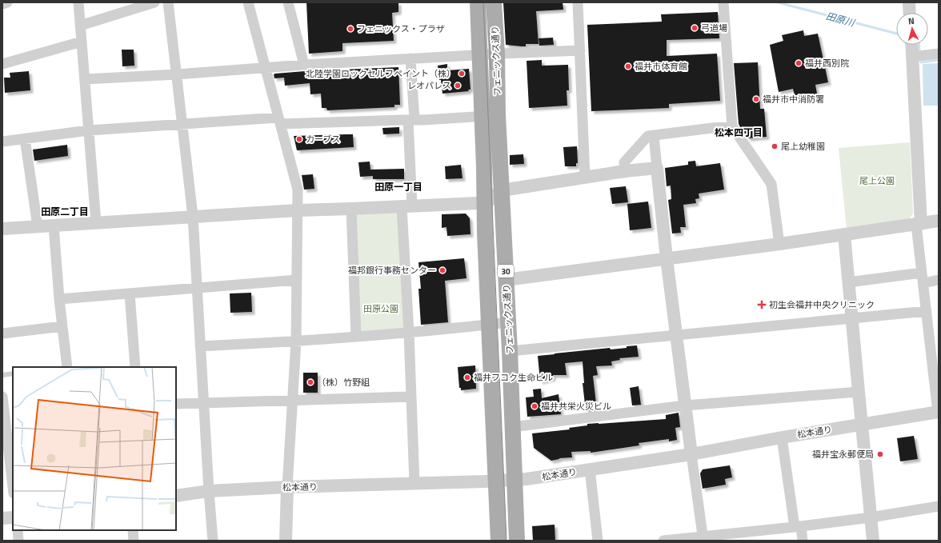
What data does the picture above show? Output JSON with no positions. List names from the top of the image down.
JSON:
{
  "streets": {
    "main road": ["フェニックス通り", "30"],
    "street": ["松本通り"]
  },
  "crossings": [
    ["フェニックス通り", "松本通り"]
  ],
  "districts": ["松本四丁目", "田原一丁目", "田原二丁目"],
  "water": ["田原川"],
  "parks": ["尾上公園", "田原公園"],
  "places": {
    "other": [
      "弓道場",
      "フェニックス・プラザ",
      "福井西別院",
      "福井市体育館",
      "北陸学園ロックセルフペイント（株）",
      "レオパレス",
      "福井市中消防署",
      "カーブス",
      "尾上幼稚園",
      "福邦銀行事務センター",
      "福井フコク生命ビル",
      "（株）竹野組",
      "福井共栄火災ビル",
      "福井宝永郵便局"
    ],
    "health": ["初生会福井中央クリニック"]
  },
  "north": "top"
}
